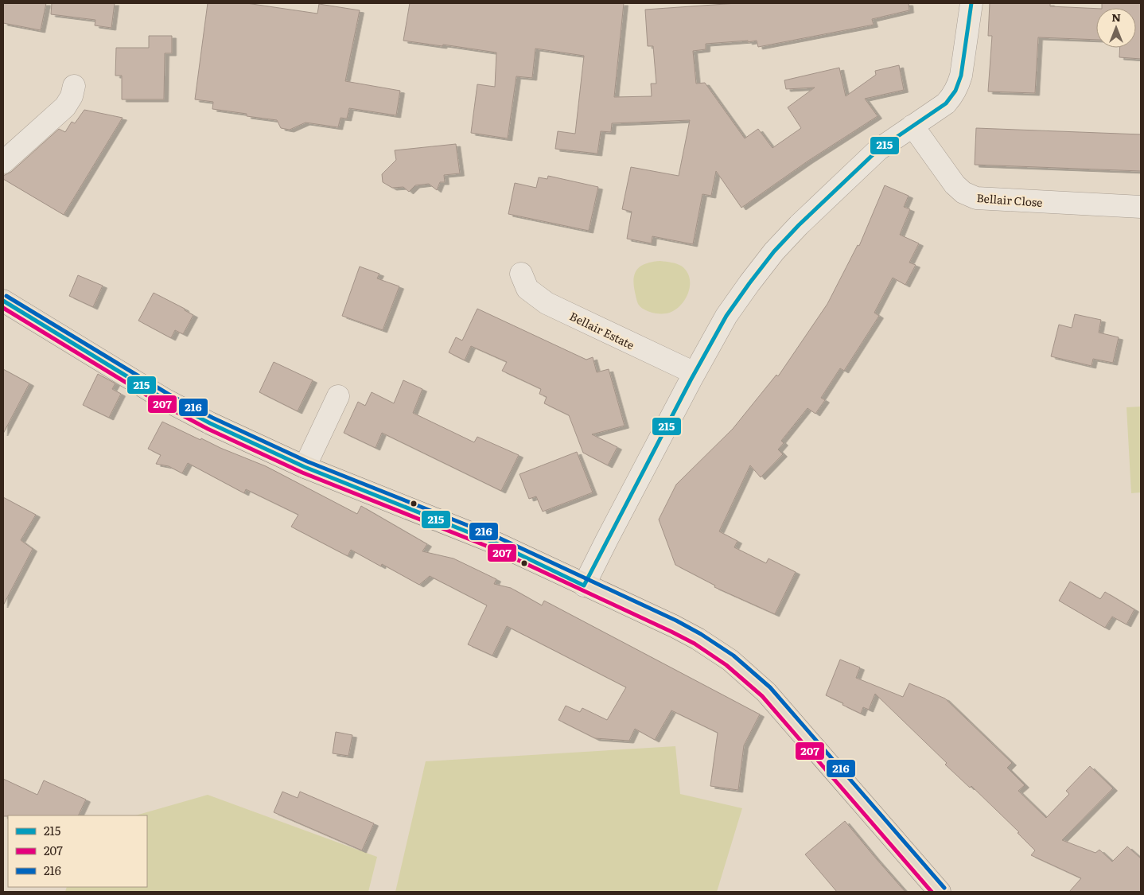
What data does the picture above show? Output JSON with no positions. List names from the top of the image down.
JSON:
{
  "streets": {
    "street": ["Bellair Close", "Bellair Estate"]
  },
  "lines": ["transit line 215", "transit line 216", "transit line 207"],
  "legend": ["215", "207", "216"],
  "north": "top"
}
